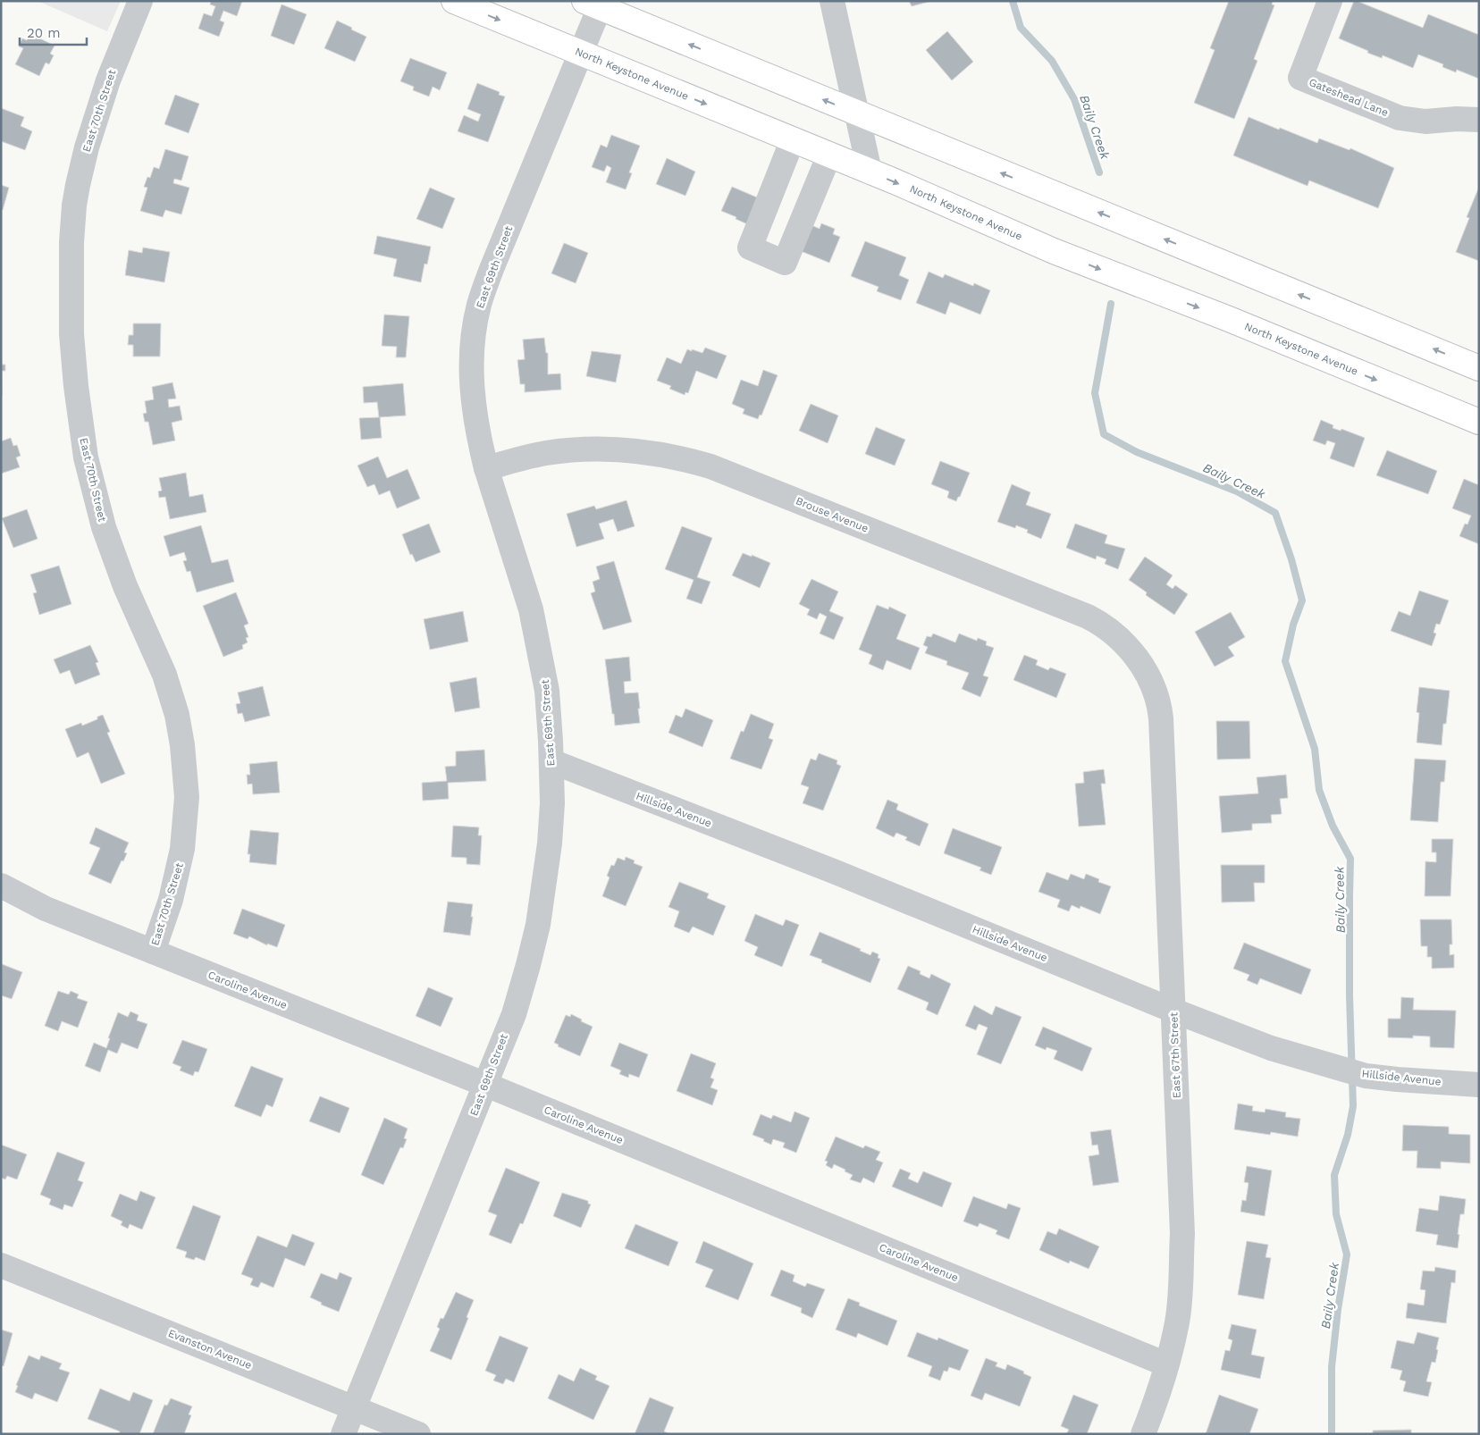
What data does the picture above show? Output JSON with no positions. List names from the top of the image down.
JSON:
{
  "streets": {
    "main road": ["North Keystone Avenue"],
    "street": [
      "Gateshead Lane",
      "East 70th Street",
      "East 69th Street",
      "Brouse Avenue",
      "Hillside Avenue",
      "Caroline Avenue",
      "East 67th Street",
      "Evanston Avenue"
    ]
  },
  "crossings": [
    ["North Keystone Avenue", "East 69th Street"],
    ["East 70th Street", "Caroline Avenue"],
    ["East 69th Street", "Brouse Avenue"],
    ["East 69th Street", "Hillside Avenue"],
    ["East 69th Street", "Caroline Avenue"],
    ["East 69th Street", "Evanston Avenue"],
    ["Brouse Avenue", "East 67th Street"],
    ["Hillside Avenue", "East 67th Street"],
    ["Caroline Avenue", "East 67th Street"]
  ],
  "water": ["Baily Creek"],
  "scale_bar": "20 m"
}
